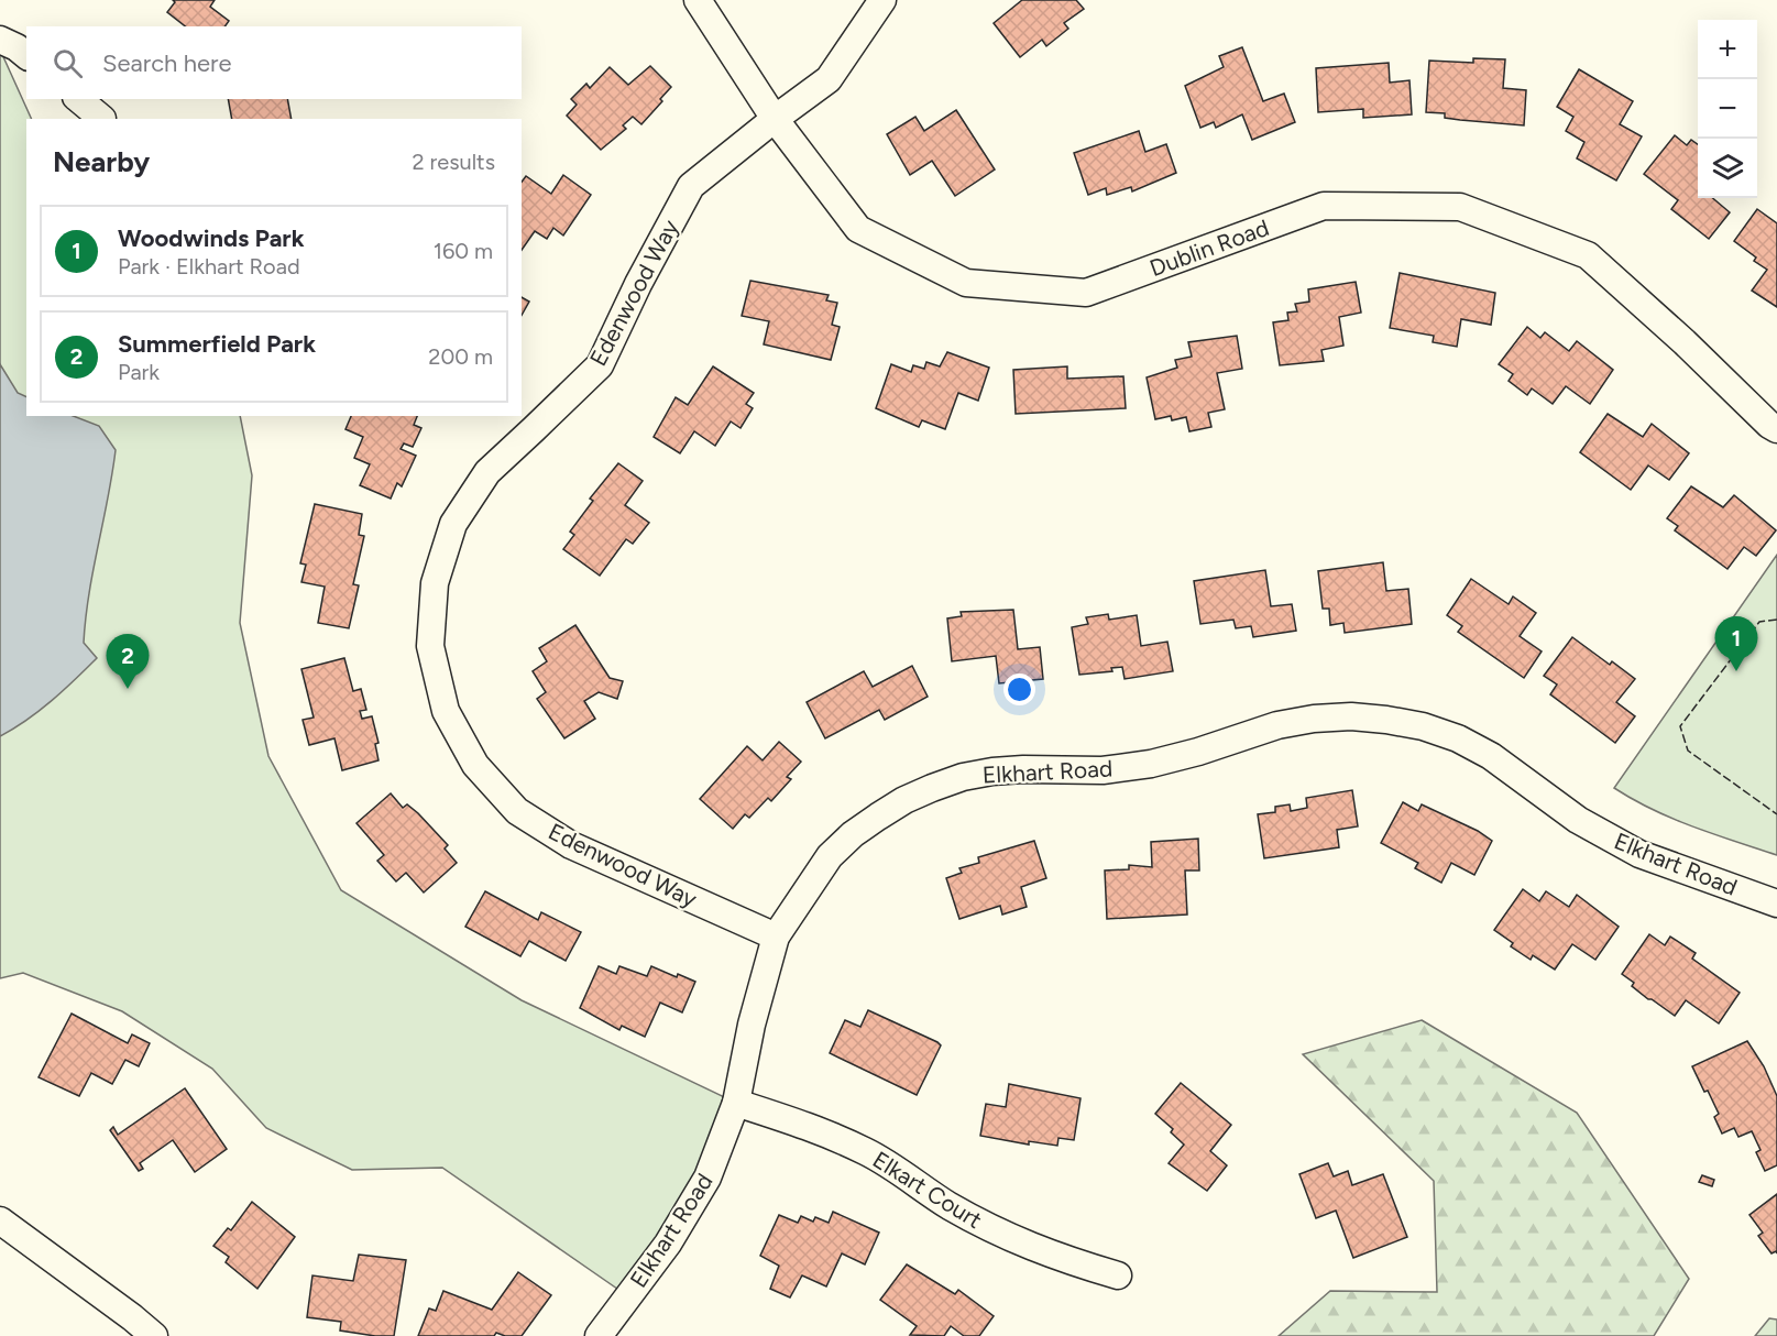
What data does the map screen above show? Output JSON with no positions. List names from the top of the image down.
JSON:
{
  "streets": {
    "street": [
      "Dublin Road",
      "Edenwood Way",
      "Elkhart Road",
      "Elkart Court"
    ]
  },
  "crossings": [
    ["Dublin Road", "Edenwood Way"],
    ["Edenwood Way", "Elkhart Road"],
    ["Elkhart Road", "Elkart Court"]
  ],
  "page": {
    "map_buttons": ["+", "−"],
    "search": "Search here",
    "heading": ["Nearby", "2 results"],
    "list": [
      {
        "mark": "1",
        "name": "Woodwinds Park",
        "note": "Park · Elkhart Road",
        "value": "160 m"
      },
      {
        "mark": "2",
        "name": "Summerfield Park",
        "note": "Park",
        "value": "200 m"
      }
    ],
    "pins": ["1", "2"]
  }
}
